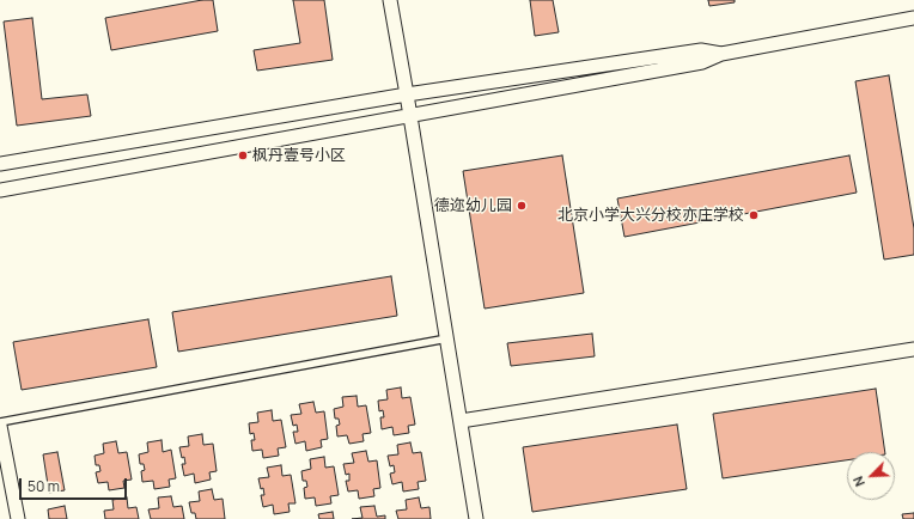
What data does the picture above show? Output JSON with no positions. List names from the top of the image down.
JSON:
{
  "places": ["枫丹壹号小区", "德迩幼儿园", "北京小学大兴分校亦庄学校"],
  "scale_bar": "50 m",
  "north": "bottom left"
}
